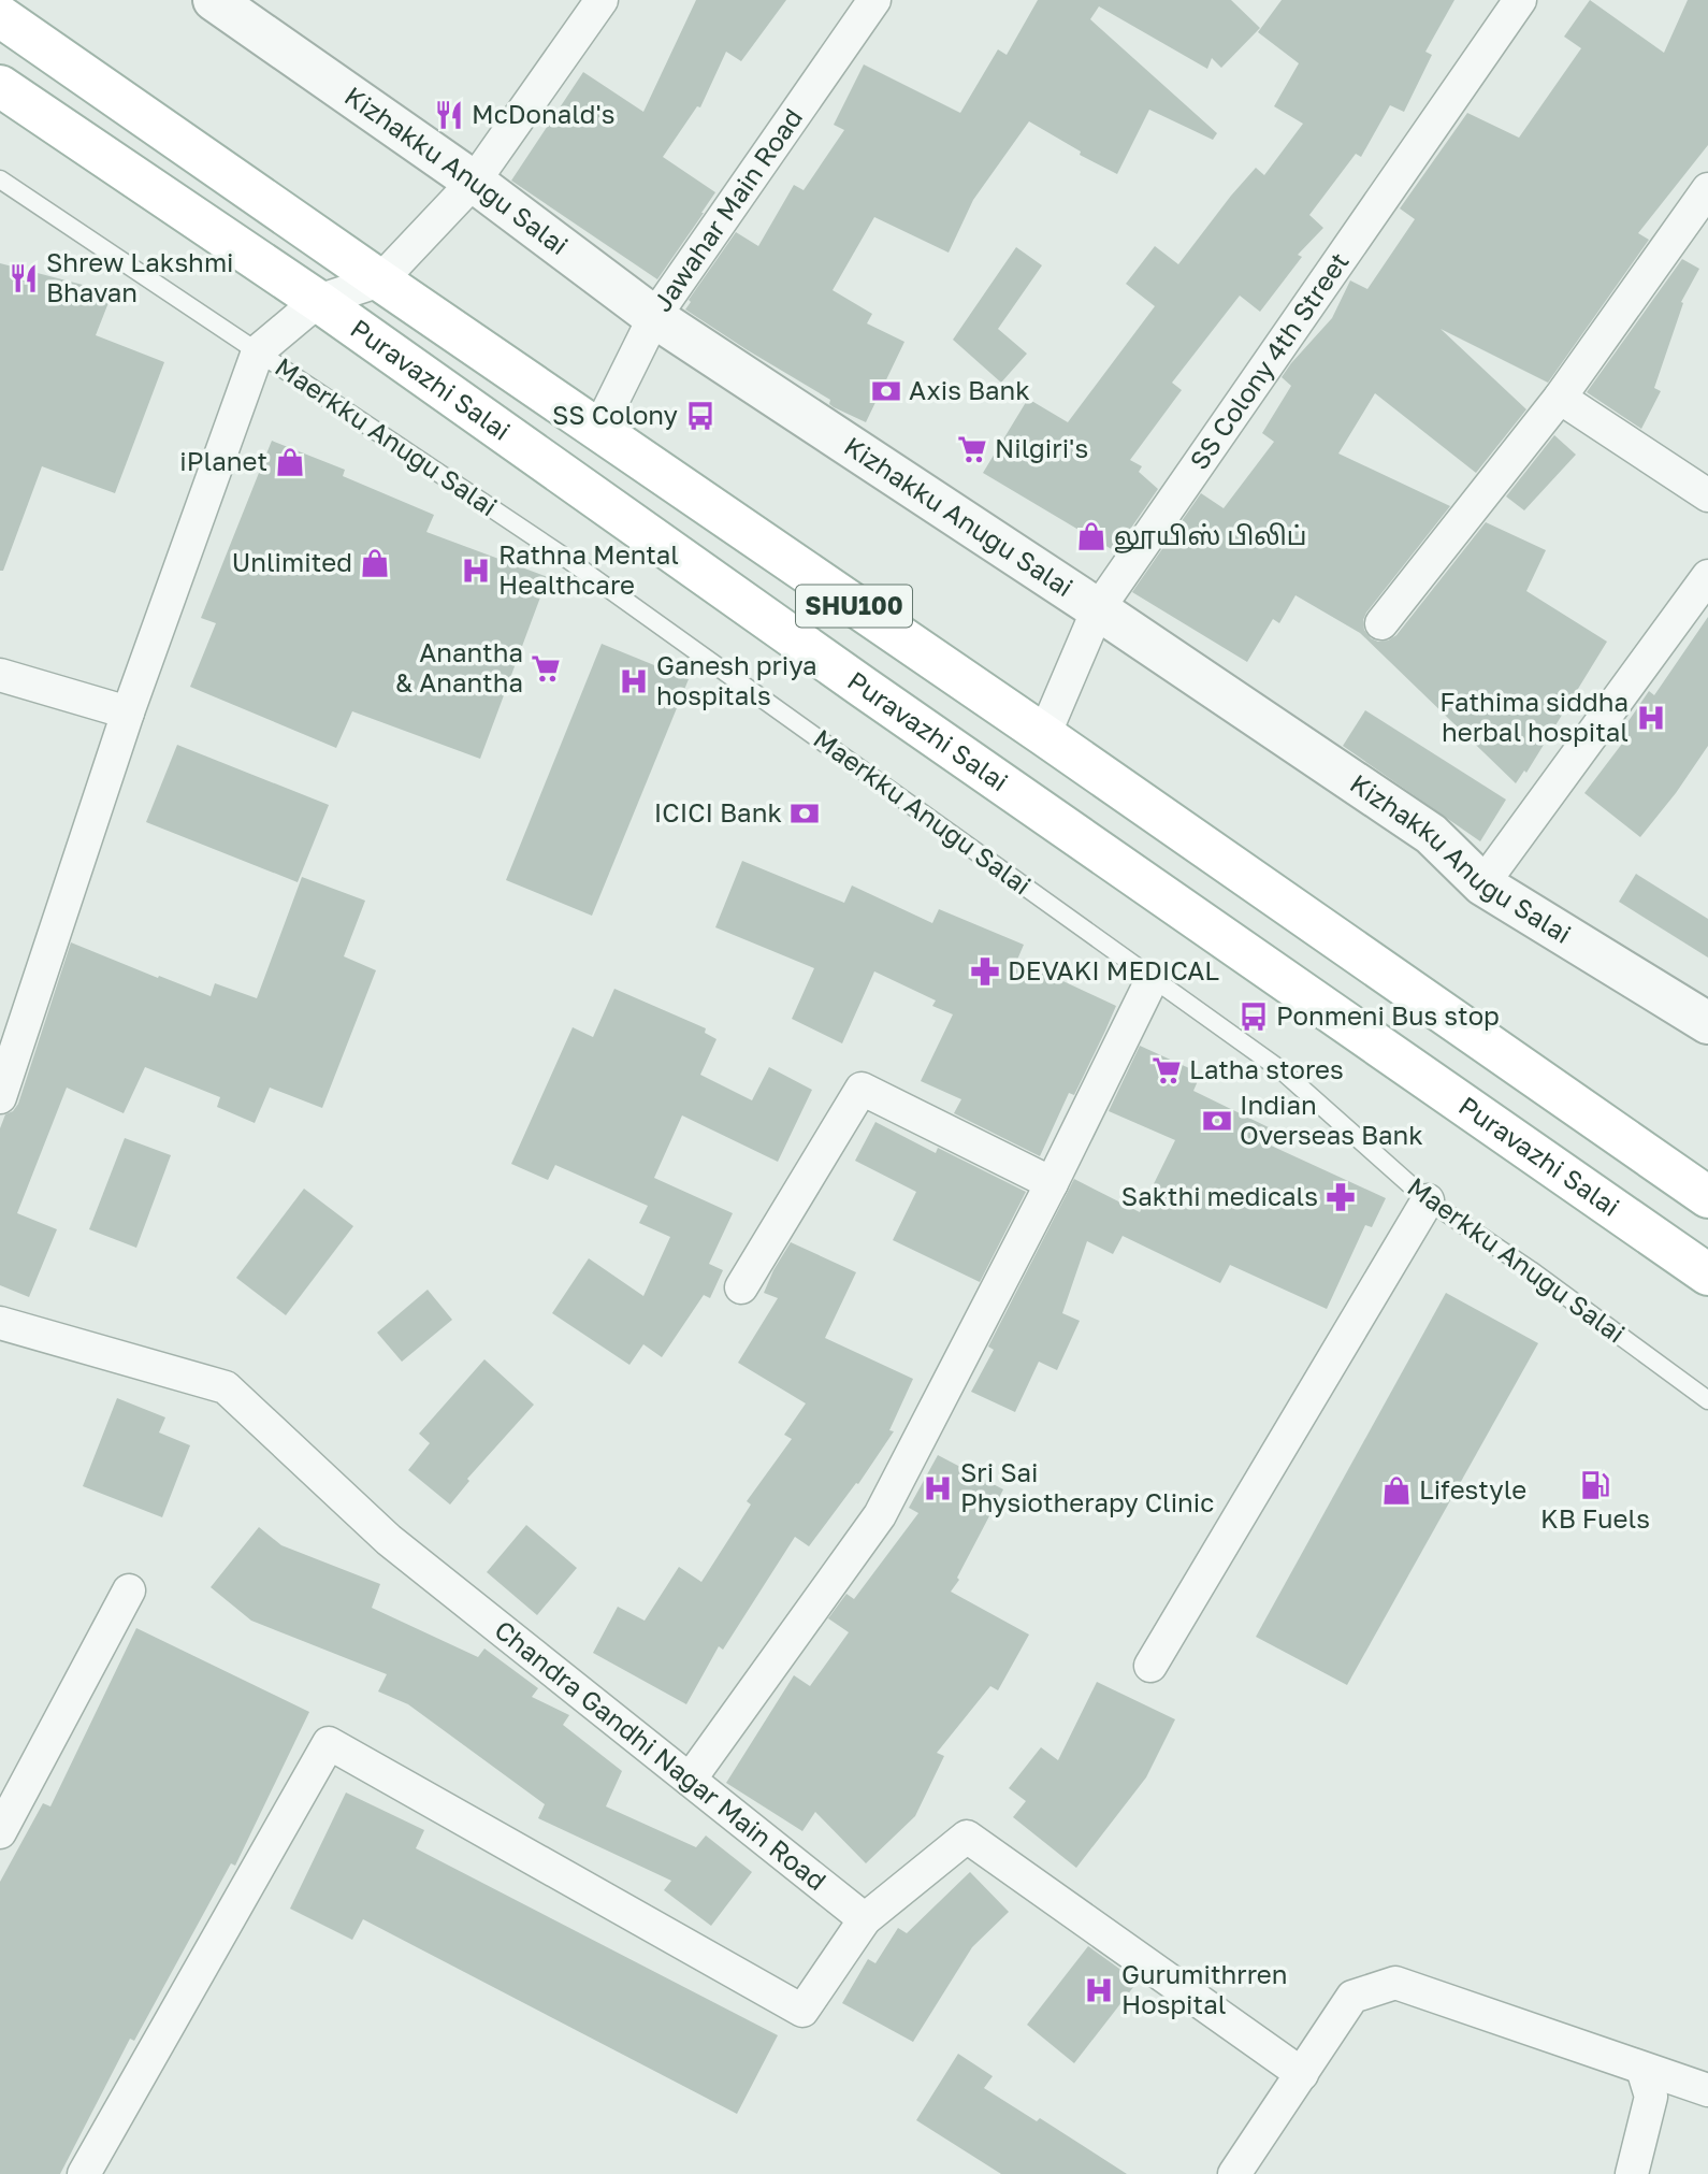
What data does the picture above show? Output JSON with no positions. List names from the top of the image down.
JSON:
{
  "streets": {
    "main road": ["Puravazhi Salai", "SHU100"],
    "street": [
      "Kizhakku Anugu Salai",
      "Jawahar Main Road",
      "SS Colony 4th Street",
      "Chandra Gandhi Nagar Main Road"
    ],
    "lane": ["Maerkku Anugu Salai"]
  },
  "crossings": [
    ["Kizhakku Anugu Salai", "Jawahar Main Road"],
    ["Kizhakku Anugu Salai", "SS Colony 4th Street"],
    ["Jawahar Main Road", "Puravazhi Salai"],
    ["SS Colony 4th Street", "Puravazhi Salai"]
  ],
  "places": {
    "restaurant": ["McDonald's", "Shrew Lakshmi Bhavan"],
    "bank": ["Axis Bank", "ICICI Bank", "Indian Overseas Bank"],
    "bus stop": ["SS Colony", "Ponmeni Bus stop"],
    "supermarket": ["Nilgiri's", "Anantha & Anantha", "Latha stores"],
    "shop": [
      "iPlanet",
      "லூயிஸ் பிலிப்",
      "Unlimited",
      "Lifestyle"
    ],
    "hospital": [
      "Rathna Mental Healthcare",
      "Ganesh priya hospitals",
      "Fathima siddha herbal hospital",
      "Sri Sai Physiotherapy Clinic",
      "Gurumithrren Hospital"
    ],
    "pharmacy": ["DEVAKI MEDICAL", "Sakthi medicals"],
    "fuel station": ["KB Fuels"]
  }
}
